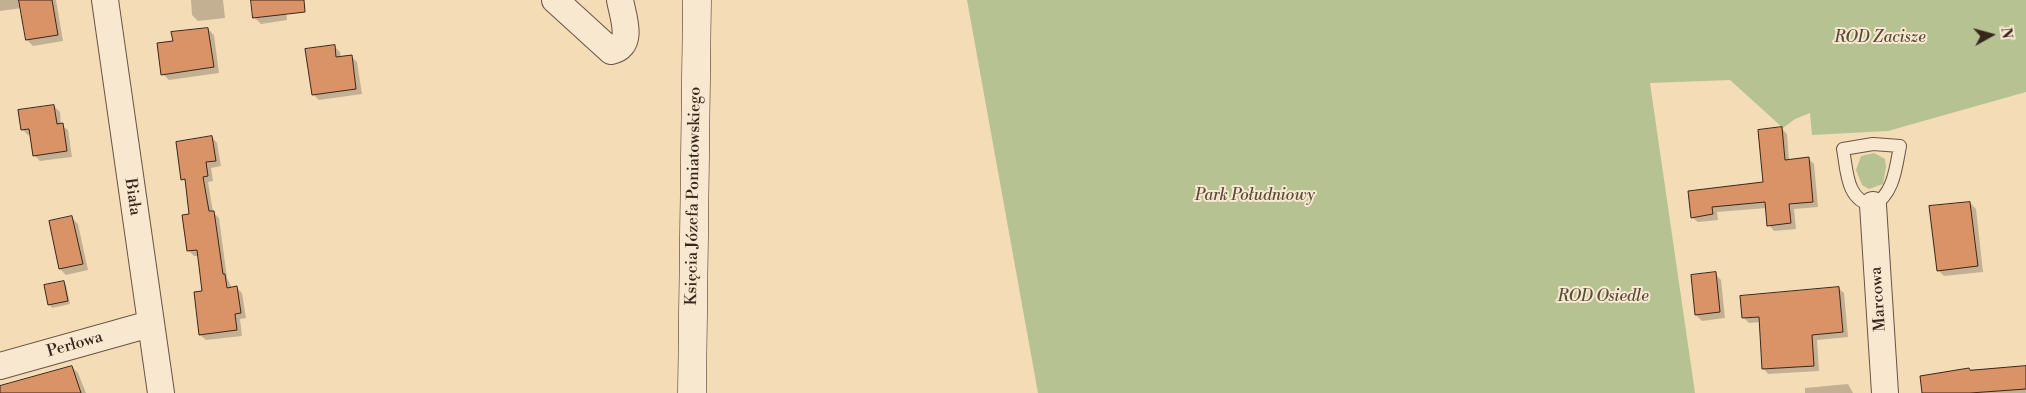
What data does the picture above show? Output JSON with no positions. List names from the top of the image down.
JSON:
{
  "streets": {
    "main road": ["Księcia Józefa Poniatowskiego"],
    "street": ["Biała", "Marcowa", "Perłowa"]
  },
  "crossings": [
    ["Biała", "Perłowa"]
  ],
  "parks": ["ROD Zacisze", "Park Południowy", "ROD Osiedle"],
  "north": "right"
}
